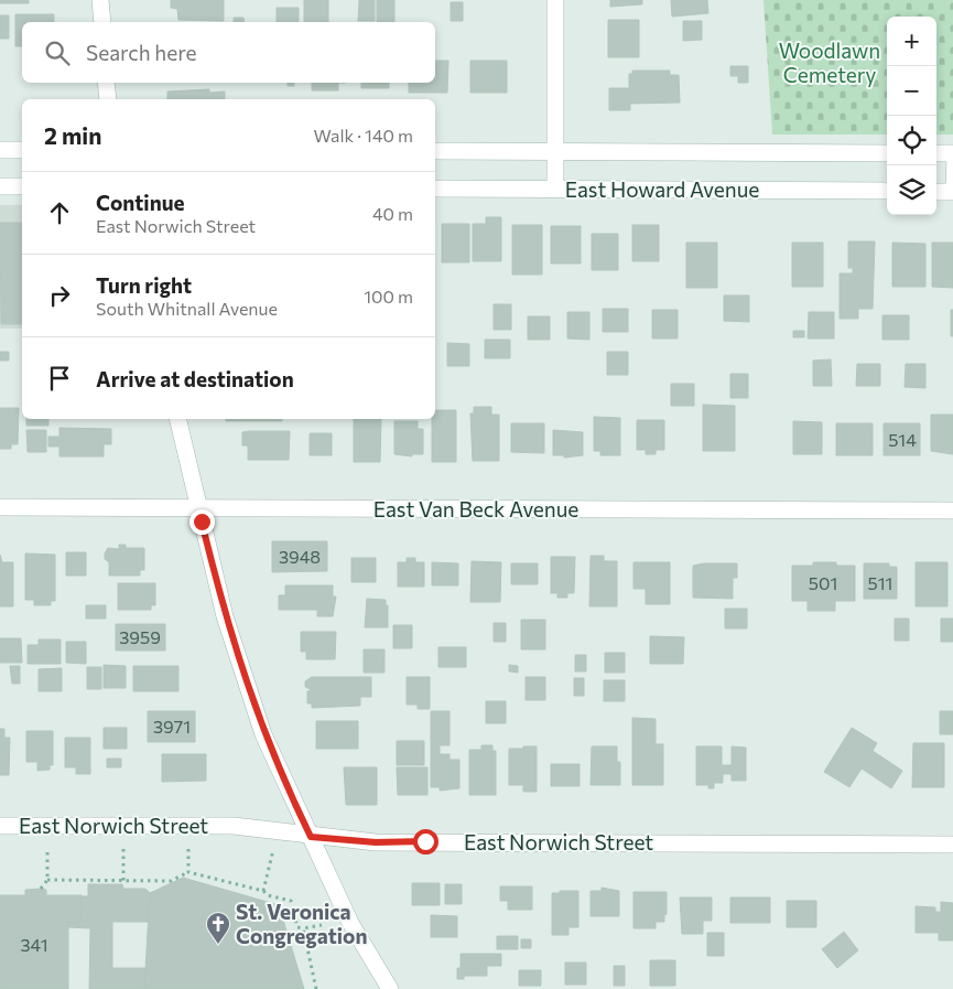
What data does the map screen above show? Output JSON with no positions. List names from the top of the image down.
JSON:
{
  "streets": {
    "street": ["East Howard Avenue", "East Van Beck Avenue", "East Norwich Street"]
  },
  "parks": ["Woodlawn Cemetery"],
  "places": {
    "church": ["St. Veronica Congregation"]
  },
  "house_numbers": [
    "514",
    "3948",
    "501",
    "511",
    "3959",
    "3971",
    "341"
  ],
  "page": {
    "map_buttons": ["+", "−"],
    "search": "Search here",
    "heading": ["2 min", "Walk · 140 m"],
    "list": [
      ["Continue", "East Norwich Street", "40 m"],
      ["Turn right", "South Whitnall Avenue", "100 m"],
      "Arrive at destination"
    ]
  }
}
